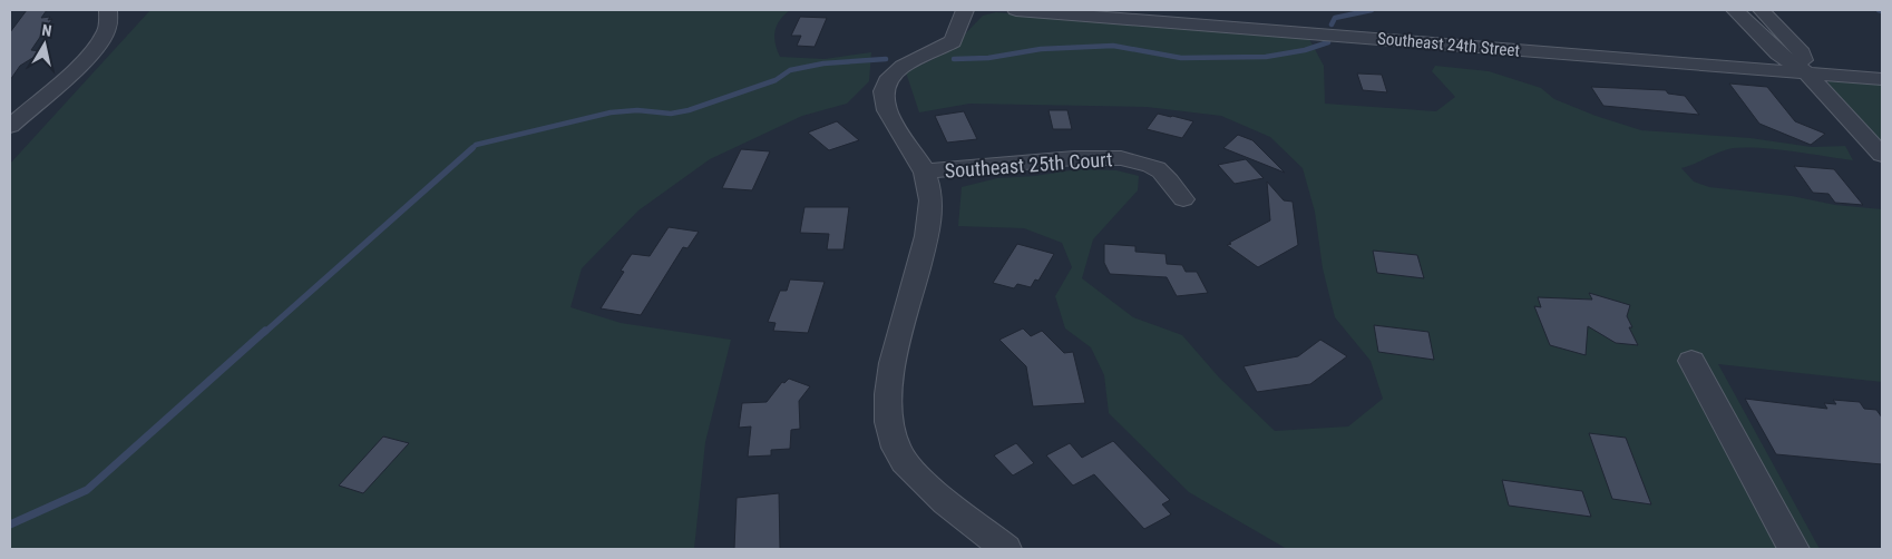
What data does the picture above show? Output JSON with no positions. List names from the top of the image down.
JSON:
{
  "streets": {
    "street": ["Southeast 24th Street", "Southeast 25th Court"]
  },
  "north": "top"
}
